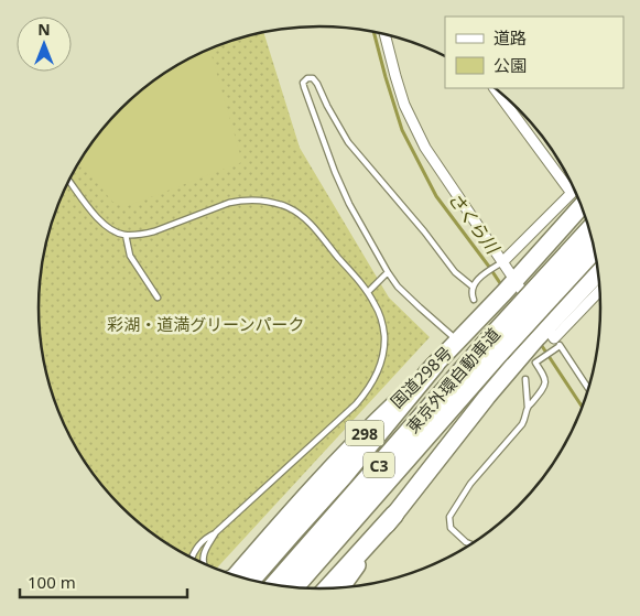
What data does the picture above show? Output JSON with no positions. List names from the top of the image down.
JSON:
{
  "streets": {
    "highway": [
      "国道298号",
      "東京外環自動車道",
      "298",
      "C3"
    ]
  },
  "water": ["さくら川"],
  "parks": ["彩湖・道満グリーンパーク"],
  "legend": ["道路", "公園"],
  "scale_bar": "100 m",
  "north": "top"
}
